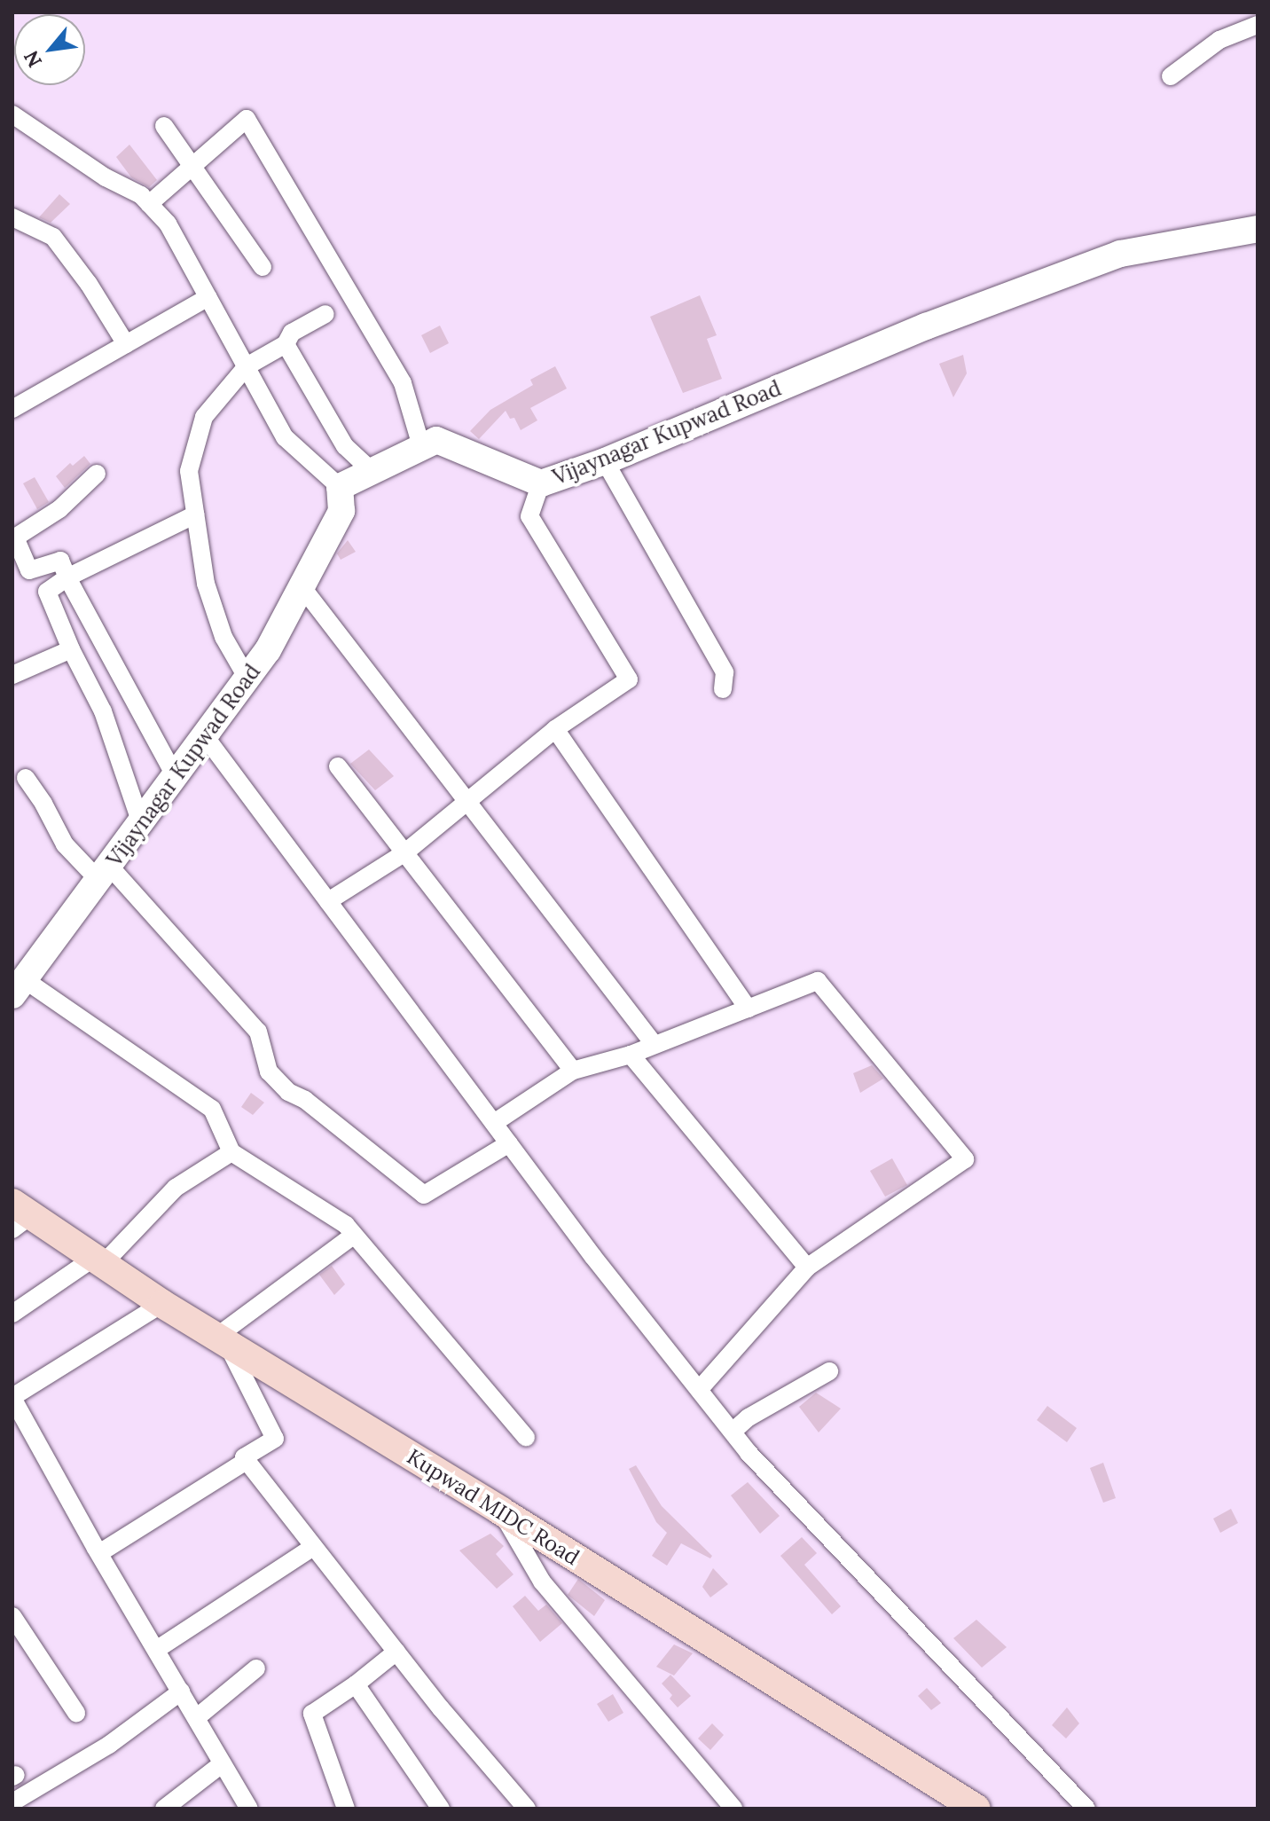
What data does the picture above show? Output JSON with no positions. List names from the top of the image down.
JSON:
{
  "streets": {
    "main road": ["Kupwad MIDC Road"],
    "street": ["Vijaynagar Kupwad Road"]
  },
  "north": "bottom left"
}
